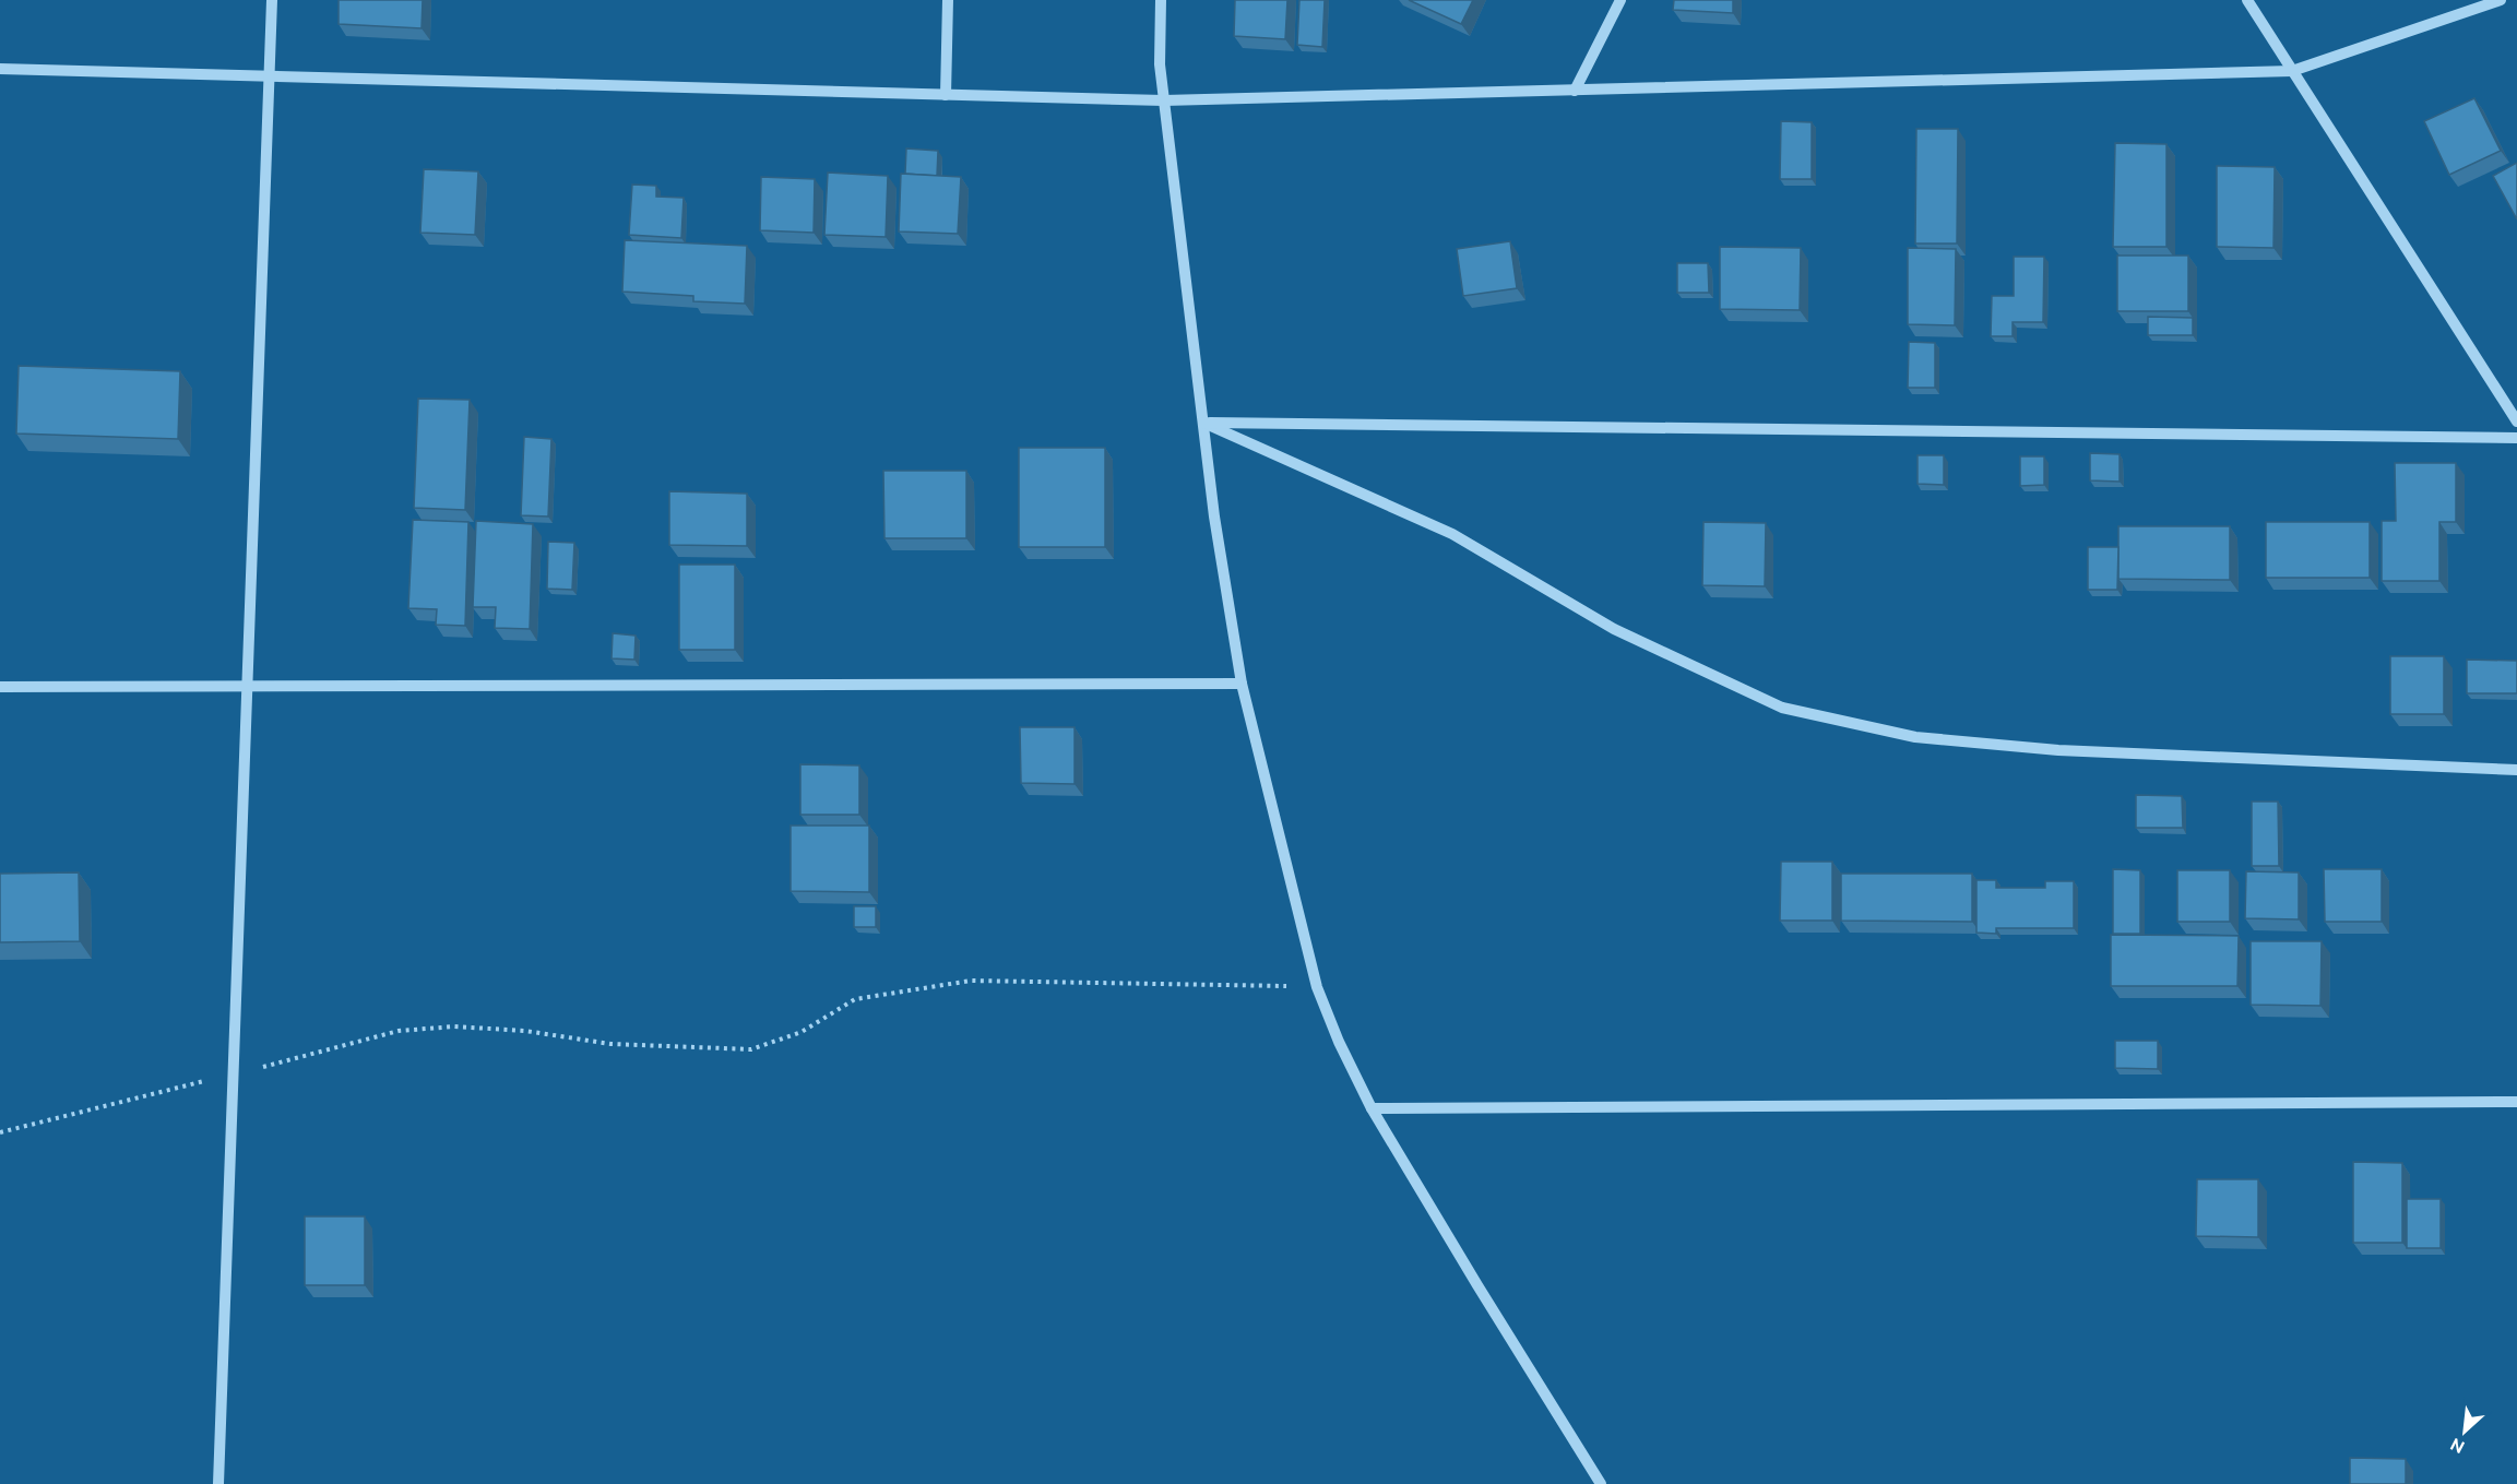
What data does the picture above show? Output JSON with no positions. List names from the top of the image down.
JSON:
{
  "north": "bottom left"
}
